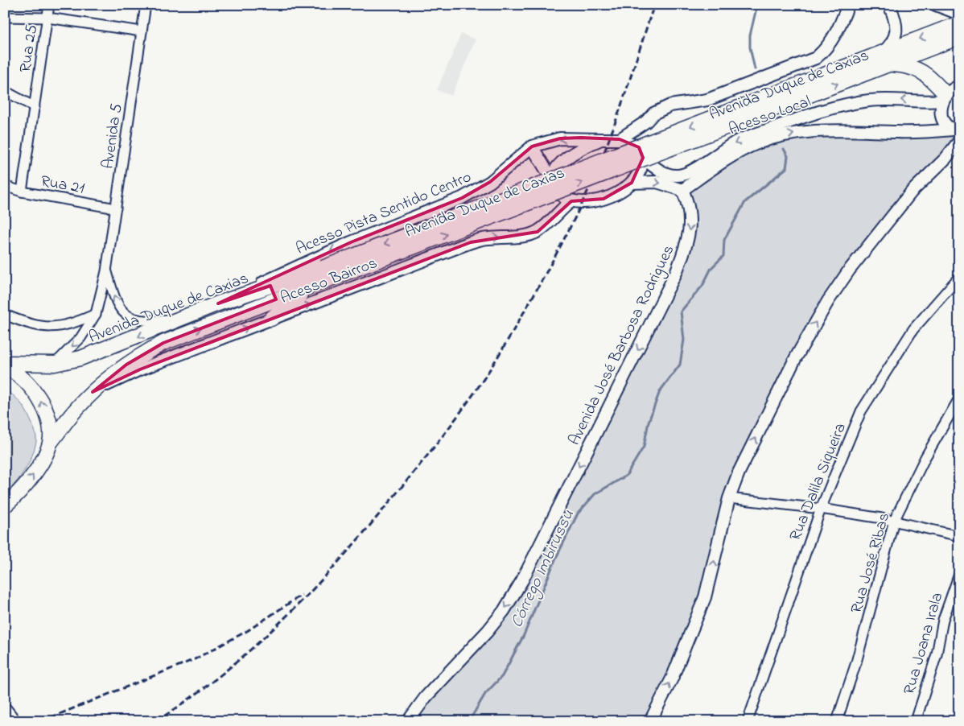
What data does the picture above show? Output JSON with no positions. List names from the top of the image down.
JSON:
{
  "streets": {
    "main road": ["Avenida Duque de Caxias"],
    "street": [
      "Rua 25",
      "Acesso Local",
      "Avenida 5",
      "Rua 21",
      "Acesso Pista Sentido Centro",
      "Acesso Bairros",
      "Avenida José Barbosa Rodrigues",
      "Rua Dalila Siqueira",
      "Rua José Ribas",
      "Rua Joana Irala"
    ]
  },
  "crossings": [
    ["Rua 25", "Rua 21"],
    ["Avenida Duque de Caxias", "Avenida 5"],
    ["Avenida Duque de Caxias", "Acesso Pista Sentido Centro"],
    ["Avenida Duque de Caxias", "Acesso Bairros"],
    ["Acesso Local", "Acesso Pista Sentido Centro"],
    ["Acesso Local", "Acesso Bairros"],
    ["Avenida 5", "Rua 21"],
    ["Acesso Pista Sentido Centro", "Acesso Bairros"]
  ],
  "one_way": ["Acesso Pista Sentido Centro", "Acesso Bairros", "Avenida José Barbosa Rodrigues"],
  "water": ["Córrego Imbirussu"]
}
